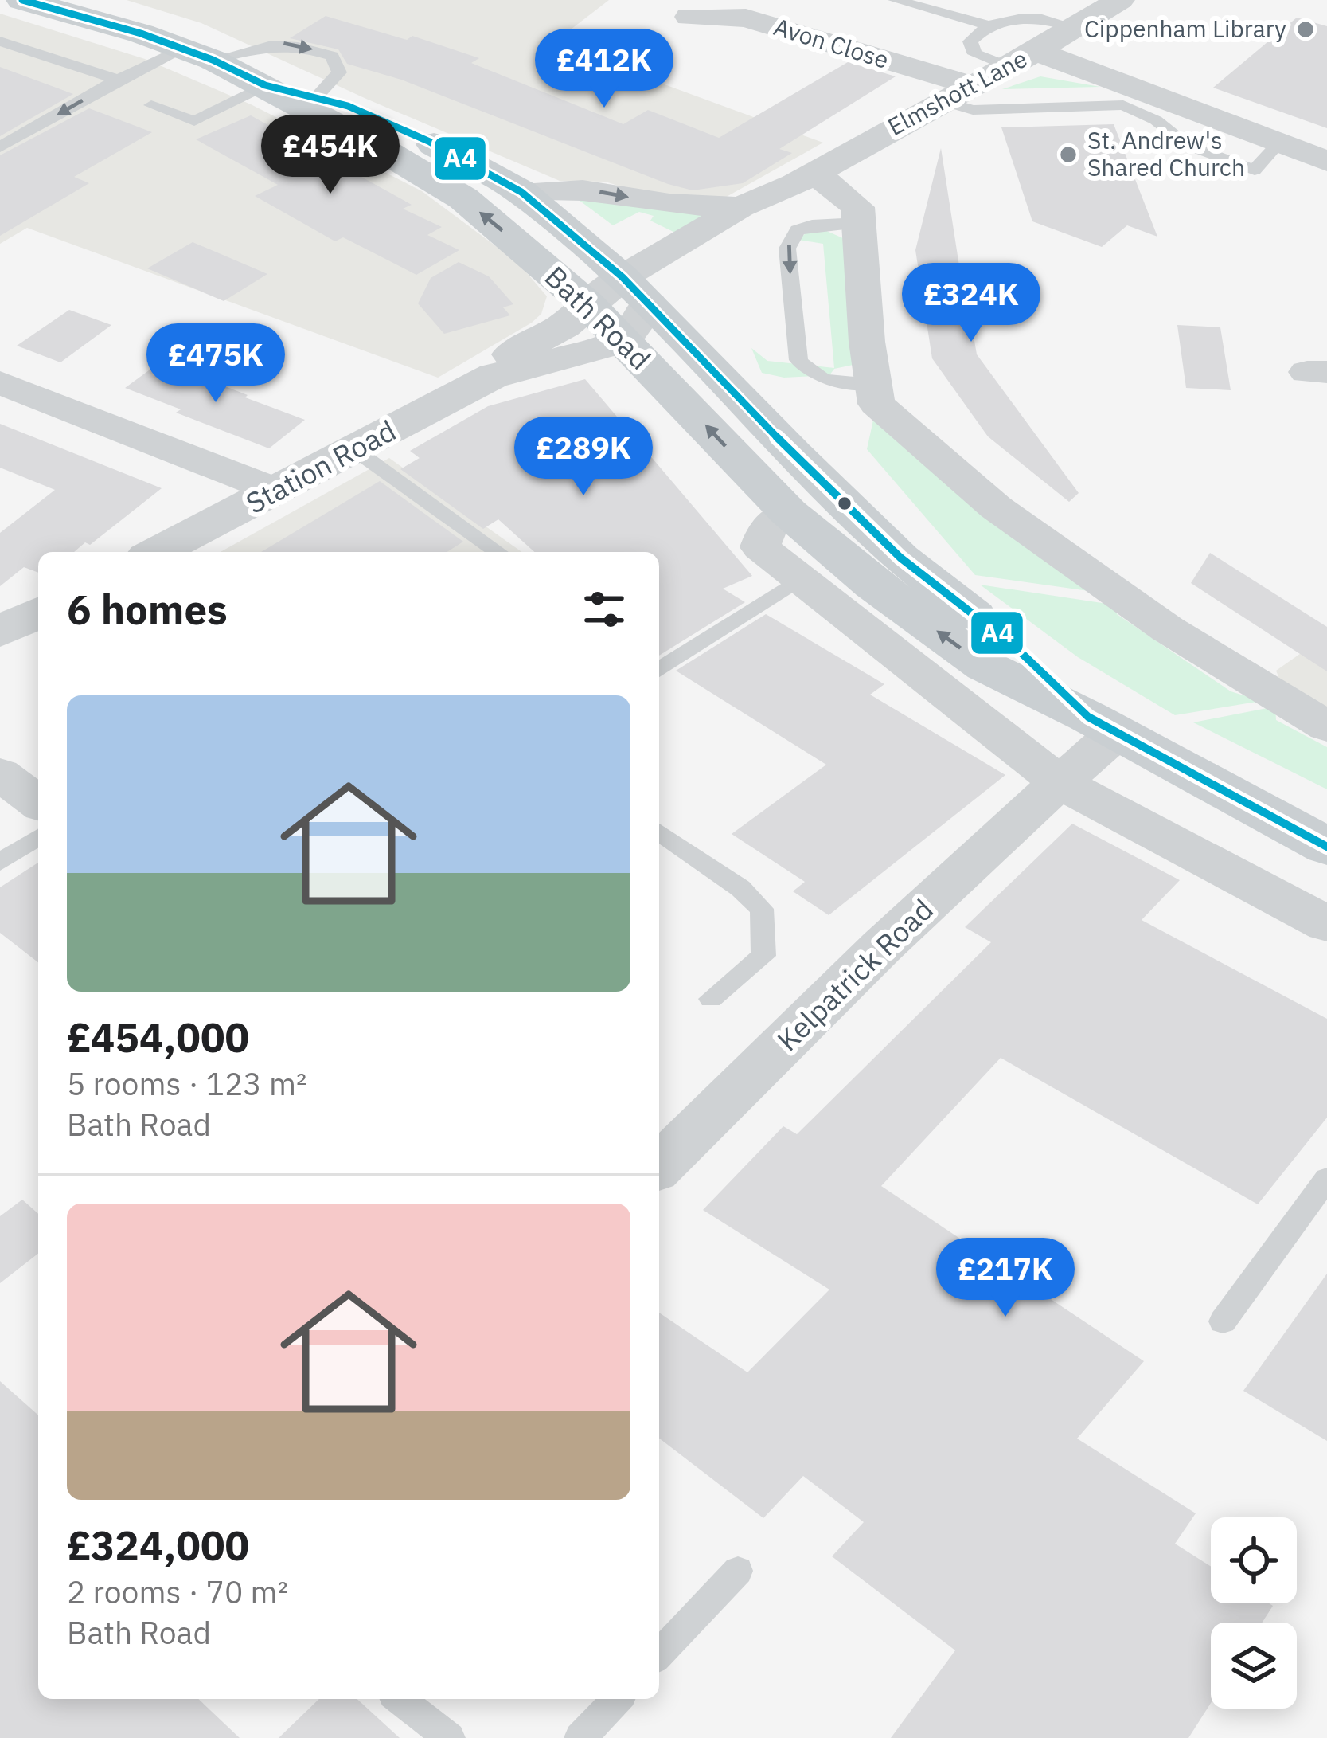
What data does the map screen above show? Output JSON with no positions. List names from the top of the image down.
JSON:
{
  "streets": {
    "main road": ["Bath Road"],
    "street": [
      "Avon Close",
      "Elmshott Lane",
      "Station Road",
      "Kelpatrick Road"
    ]
  },
  "crossings": [
    ["Avon Close", "Elmshott Lane"],
    ["Elmshott Lane", "Bath Road"],
    ["Elmshott Lane", "Station Road"],
    ["Bath Road", "Station Road"],
    ["Bath Road", "Kelpatrick Road"]
  ],
  "places": ["Cippenham Library", "St. Andrew's Shared Church"],
  "lines": ["transit line A4"],
  "page": {
    "price": [
      "£412K",
      "£454K",
      "£324K",
      "£475K",
      "£289K",
      "£217K"
    ],
    "heading": "6 homes",
    "list": [
      {
        "name": "£454,000",
        "note": "5 rooms · 123 m² · Bath Road"
      },
      {
        "name": "£324,000",
        "note": "2 rooms · 70 m² · Bath Road"
      }
    ]
  }
}
